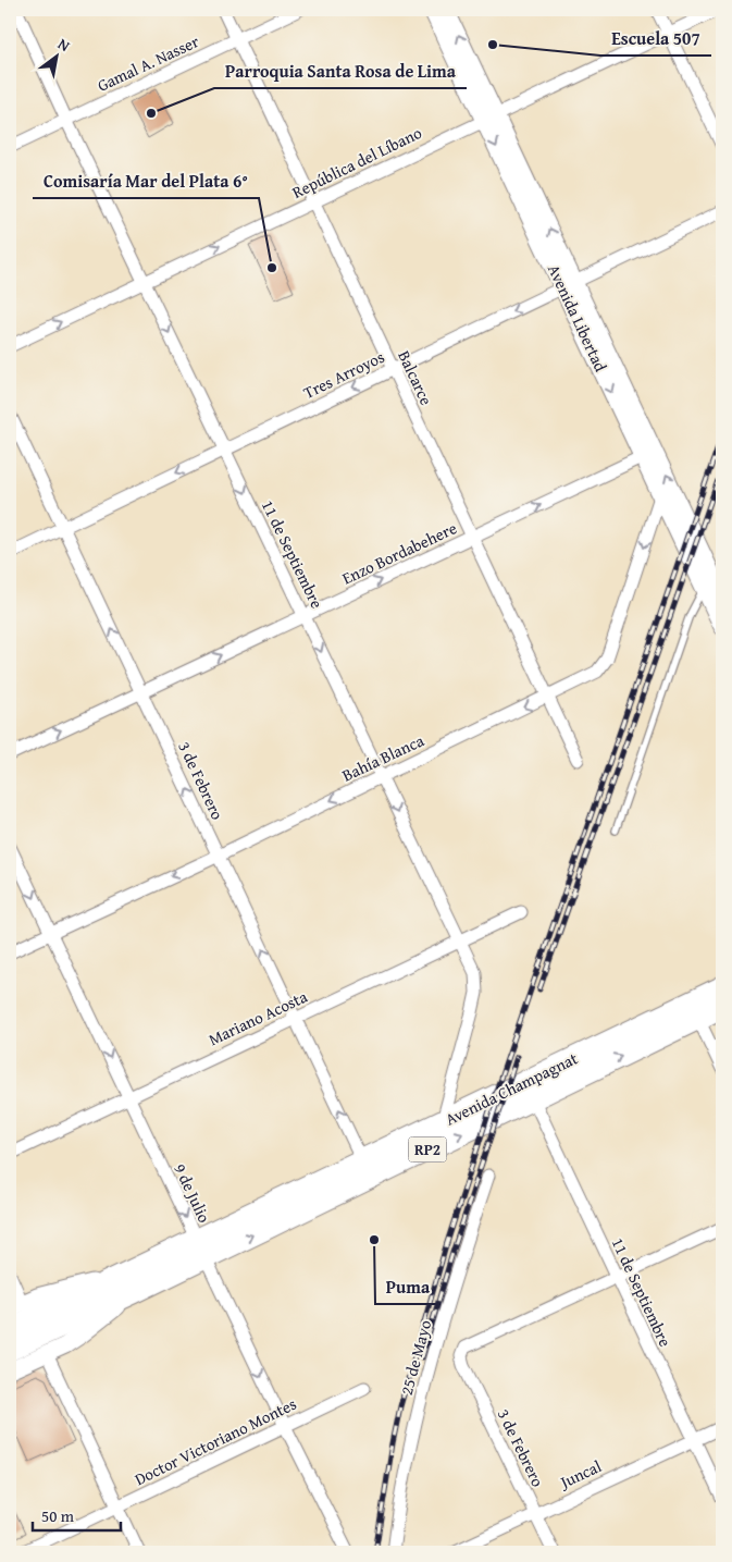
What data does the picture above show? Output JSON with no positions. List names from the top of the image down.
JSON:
{
  "streets": {
    "highway": ["Avenida Champagnat", "RP2"],
    "main road": ["Avenida Libertad"],
    "street": [
      "Gamal A. Nasser",
      "República del Líbano",
      "Tres Arroyos",
      "Balcarce",
      "Enzo Bordabehere",
      "11 de Septiembre",
      "Bahía Blanca",
      "3 de Febrero",
      "Mariano Acosta",
      "9 de Julio",
      "25 de Mayo",
      "Doctor Victoriano Montes",
      "Juncal"
    ]
  },
  "crossings": [
    ["Gamal A. Nasser", "Balcarce"],
    ["Gamal A. Nasser", "11 de Septiembre"],
    ["República del Líbano", "Avenida Libertad"],
    ["República del Líbano", "Balcarce"],
    ["República del Líbano", "11 de Septiembre"],
    ["Avenida Libertad", "Tres Arroyos"],
    ["Avenida Libertad", "Enzo Bordabehere"],
    ["Avenida Libertad", "Bahía Blanca"],
    ["Tres Arroyos", "Balcarce"],
    ["Tres Arroyos", "11 de Septiembre"],
    ["Tres Arroyos", "3 de Febrero"],
    ["Balcarce", "Enzo Bordabehere"],
    ["Balcarce", "Bahía Blanca"],
    ["Enzo Bordabehere", "11 de Septiembre"],
    ["Enzo Bordabehere", "3 de Febrero"],
    ["11 de Septiembre", "Bahía Blanca"],
    ["11 de Septiembre", "3 de Febrero"],
    ["11 de Septiembre", "Mariano Acosta"],
    ["11 de Septiembre", "Avenida Champagnat"],
    ["11 de Septiembre", "Juncal"],
    ["Bahía Blanca", "3 de Febrero"],
    ["Bahía Blanca", "9 de Julio"],
    ["3 de Febrero", "Mariano Acosta"],
    ["3 de Febrero", "Avenida Champagnat"],
    ["3 de Febrero", "Juncal"],
    ["Mariano Acosta", "9 de Julio"],
    ["Avenida Champagnat", "9 de Julio"],
    ["9 de Julio", "Doctor Victoriano Montes"]
  ],
  "one_way": [
    "República del Líbano",
    "Tres Arroyos",
    "Enzo Bordabehere",
    "11 de Septiembre",
    "Bahía Blanca",
    "3 de Febrero",
    "9 de Julio"
  ],
  "places": [
    "Escuela 507",
    "Parroquia Santa Rosa de Lima",
    "Comisaría Mar del Plata 6°",
    "Puma"
  ],
  "scale_bar": "50 m",
  "north": "top right"
}
